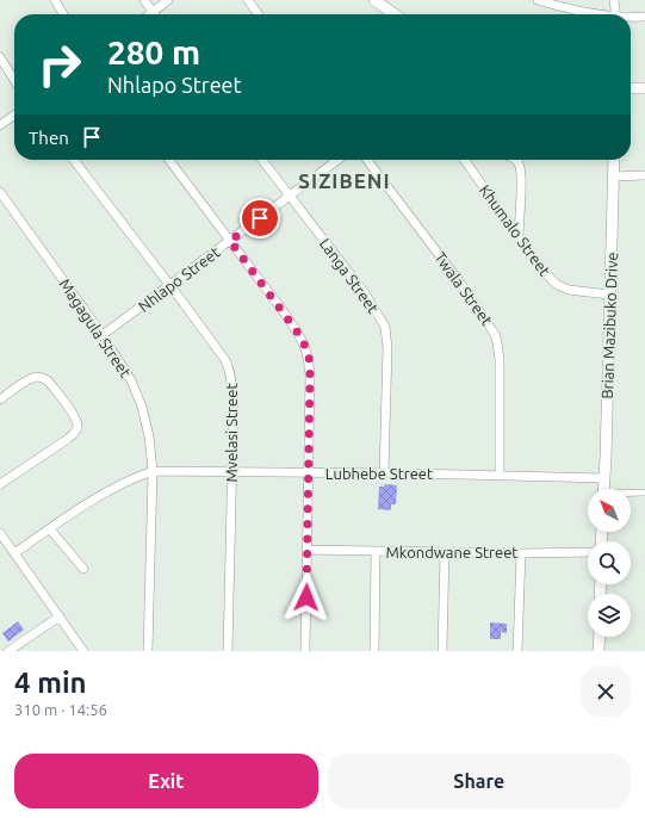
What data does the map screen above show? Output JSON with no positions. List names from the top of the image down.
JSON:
{
  "streets": {
    "street": [
      "Khumalo Street",
      "Langa Street",
      "Nhlapo Street",
      "Twala Street",
      "Brian Mazibuko Drive",
      "Magagula Street",
      "Mvelasi Street",
      "Lubhebe Street",
      "Mkondwane Street"
    ]
  },
  "crossings": [
    ["Khumalo Street", "Brian Mazibuko Drive"],
    ["Langa Street", "Nhlapo Street"],
    ["Langa Street", "Lubhebe Street"],
    ["Nhlapo Street", "Magagula Street"],
    ["Nhlapo Street", "Mvelasi Street"],
    ["Twala Street", "Lubhebe Street"],
    ["Brian Mazibuko Drive", "Lubhebe Street"],
    ["Magagula Street", "Lubhebe Street"],
    ["Mvelasi Street", "Lubhebe Street"]
  ],
  "districts": ["SIZIBENI"],
  "north": "top left",
  "page": {
    "turn": ["280 m", "Nhlapo Street"],
    "then": "Then",
    "heading": ["4 min", "310 m · 14:56"],
    "buttons": ["Exit", "Share"]
  }
}
